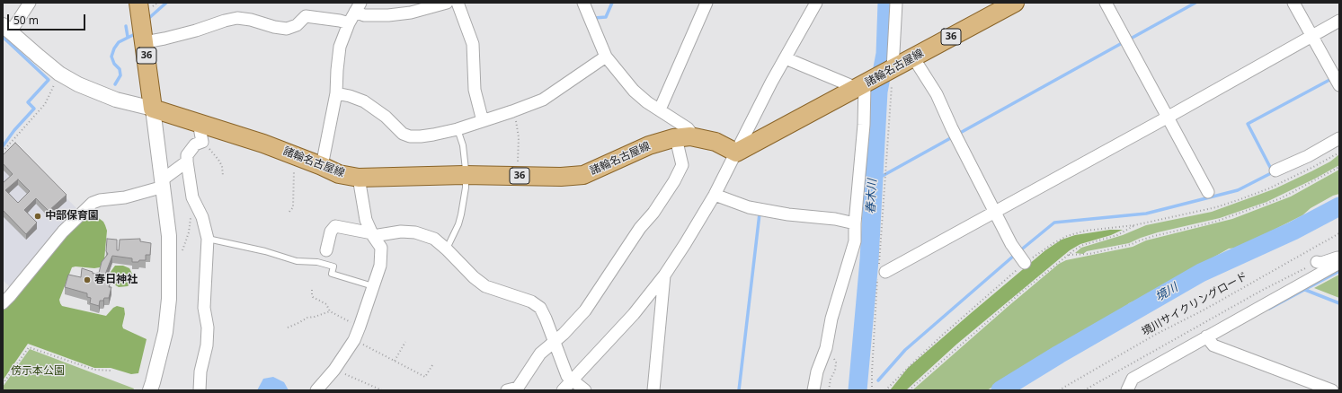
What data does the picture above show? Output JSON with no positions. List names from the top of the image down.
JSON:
{
  "streets": {
    "main road": ["36", "諸輪名古屋線"],
    "path": ["境川サイクリングロード"]
  },
  "crossings": [
    ["36", "諸輪名古屋線"]
  ],
  "water": ["春木川", "境川"],
  "parks": ["傍示本公園"],
  "places": ["中部保育園", "春日神社"],
  "scale_bar": "50 m"
}
